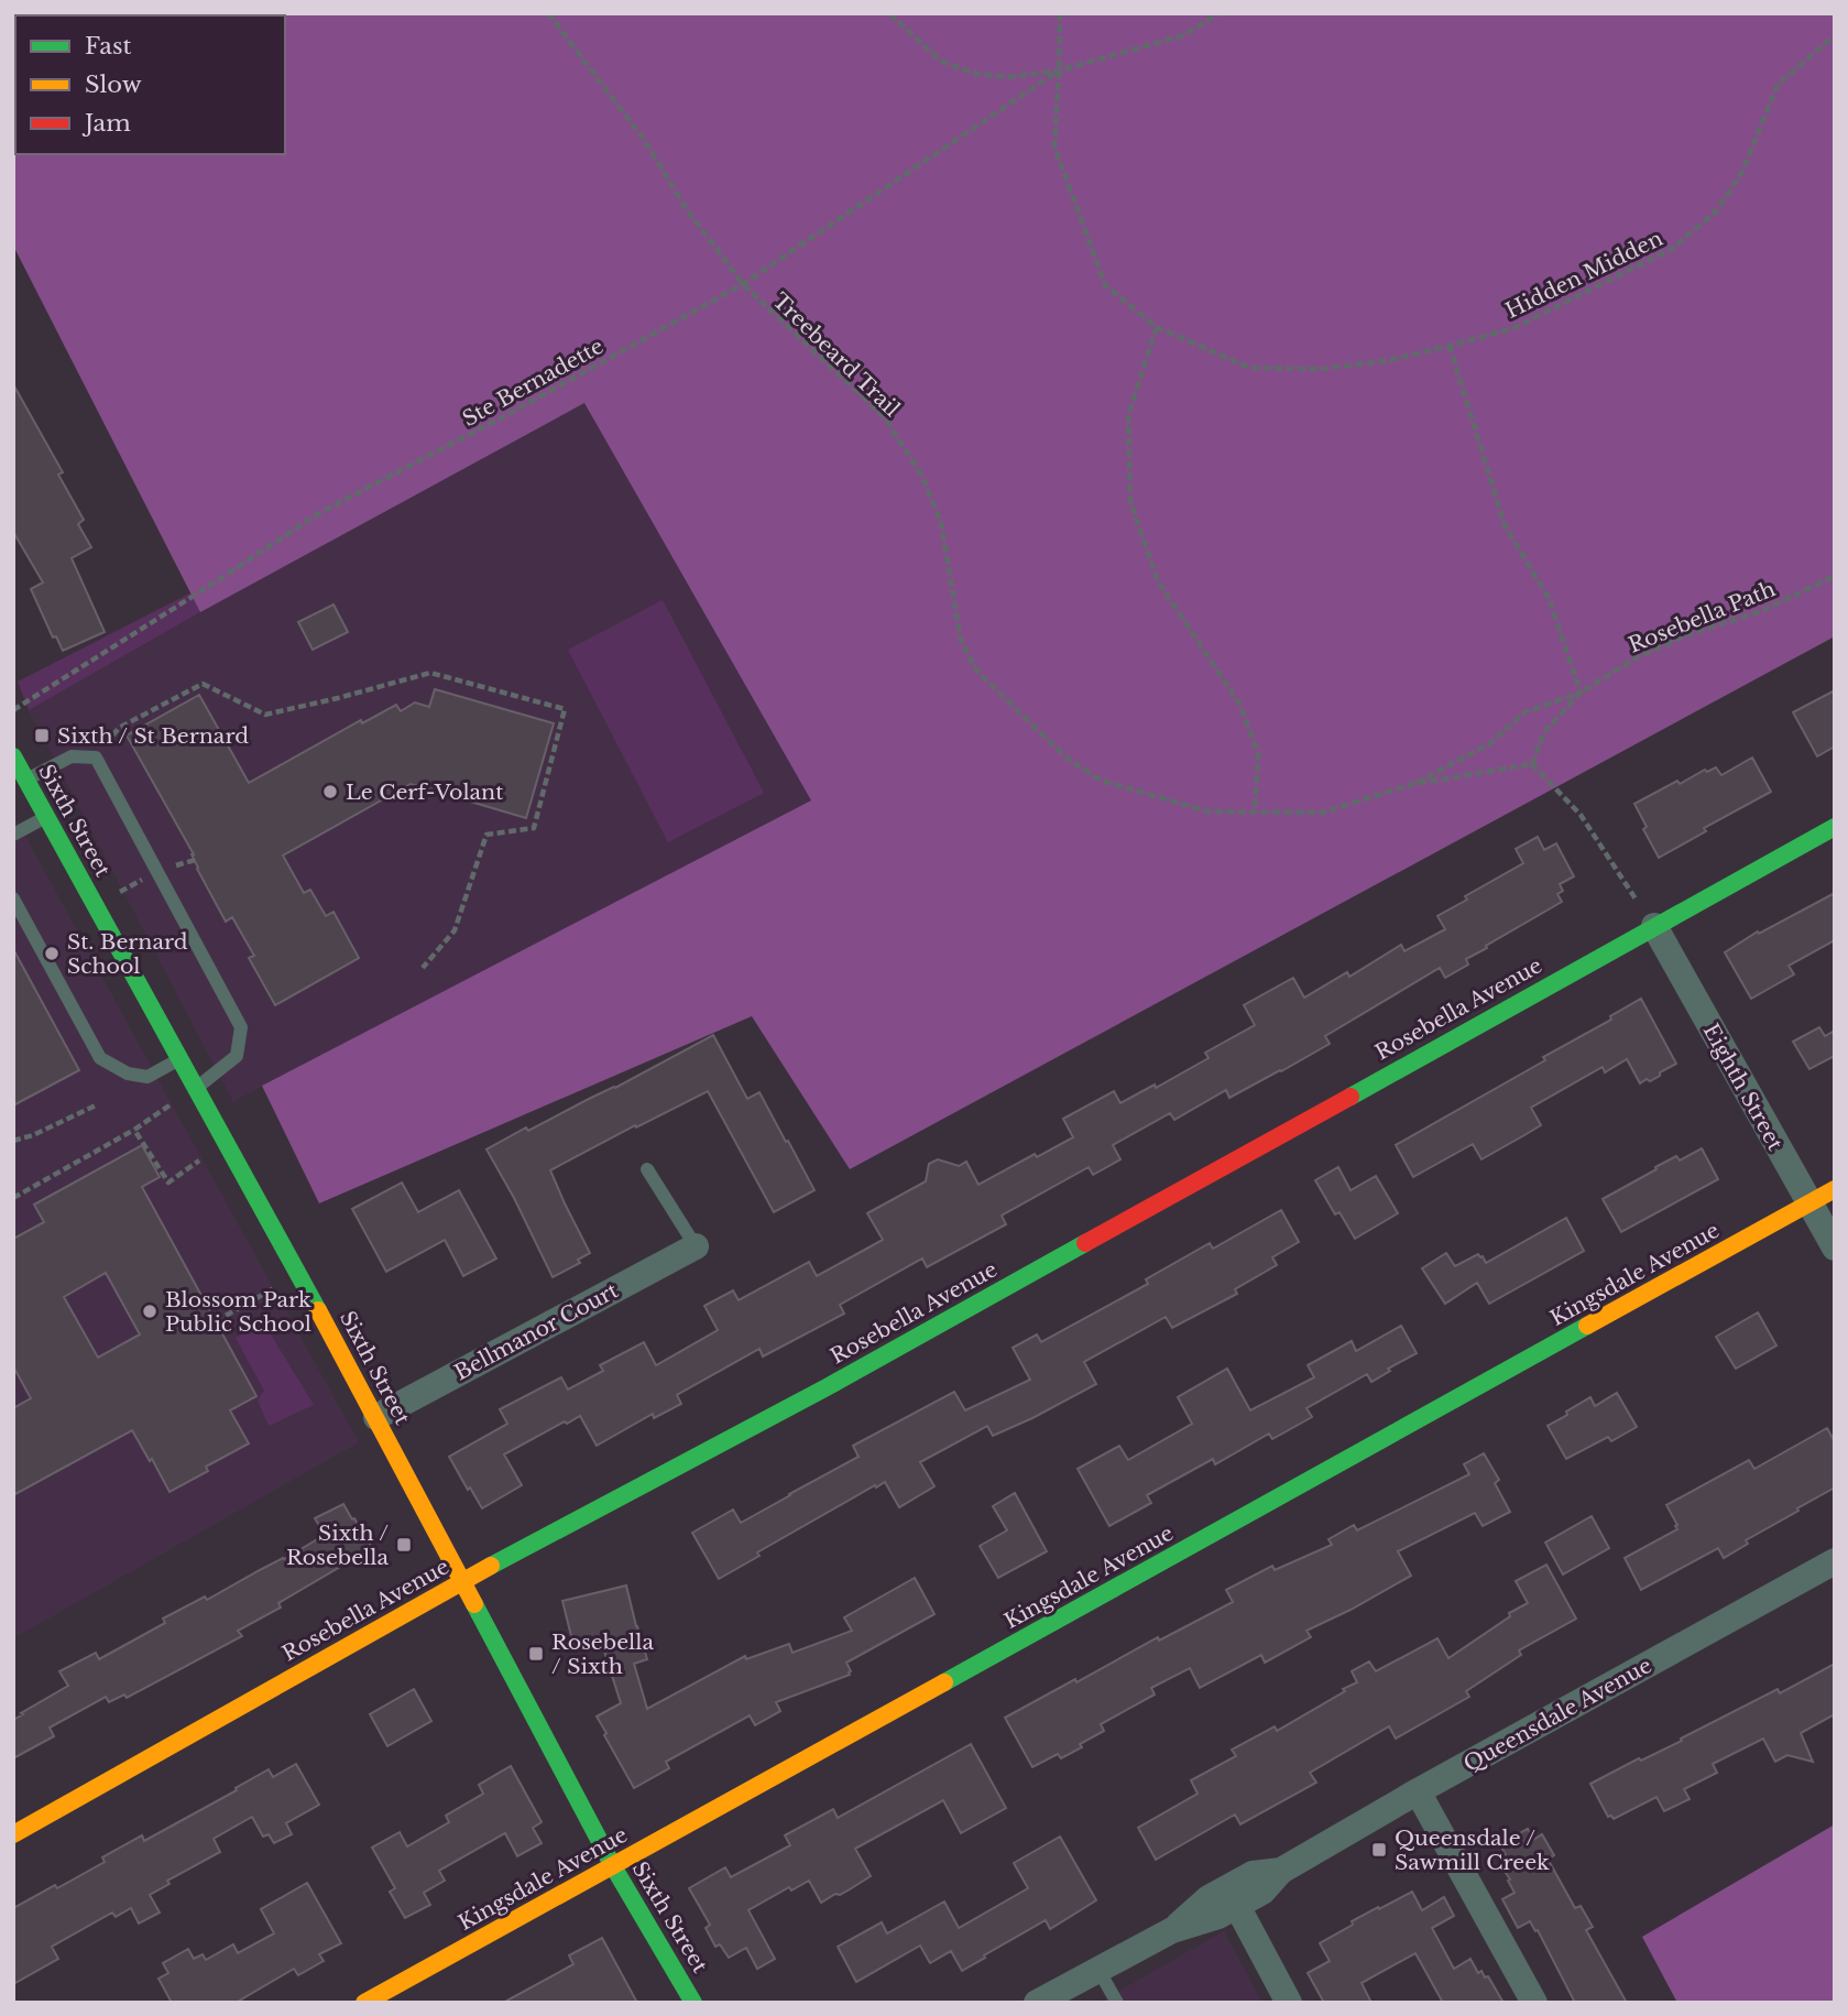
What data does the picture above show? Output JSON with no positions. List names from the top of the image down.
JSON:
{
  "streets": {
    "street": [
      "Sixth Street",
      "Rosebella Avenue",
      "Eighth Street",
      "Kingsdale Avenue",
      "Bellmanor Court",
      "Queensdale Avenue"
    ],
    "path": [
      "Hidden Midden",
      "Treebeard Trail",
      "Ste Bernadette",
      "Rosebella Path"
    ]
  },
  "crossings": [
    ["Hidden Midden", "Ste Bernadette"],
    ["Treebeard Trail", "Ste Bernadette"],
    ["Treebeard Trail", "Rosebella Path"],
    ["Sixth Street", "Rosebella Avenue"],
    ["Sixth Street", "Kingsdale Avenue"],
    ["Sixth Street", "Bellmanor Court"],
    ["Rosebella Avenue", "Eighth Street"],
    ["Eighth Street", "Kingsdale Avenue"]
  ],
  "places": {
    "transit": [
      "Sixth / St Bernard",
      "Sixth / Rosebella",
      "Rosebella / Sixth",
      "Queensdale / Sawmill Creek"
    ],
    "other": ["Le Cerf-Volant", "St. Bernard School", "Blossom Park Public School"]
  },
  "legend": ["Fast", "Slow", "Jam"]
}
